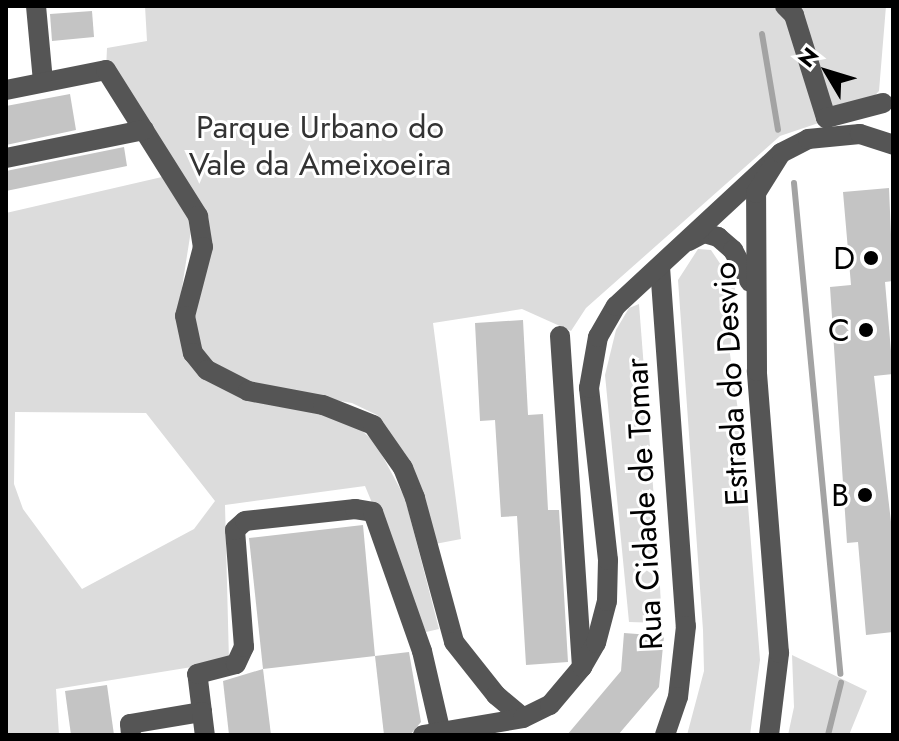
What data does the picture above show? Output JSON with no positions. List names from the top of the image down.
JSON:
{
  "streets": {
    "street": ["Estrada do Desvio", "Rua Cidade de Tomar"]
  },
  "parks": ["Parque Urbano do Vale da Ameixoeira"],
  "places": ["D", "C", "B"],
  "north": "top left"
}
